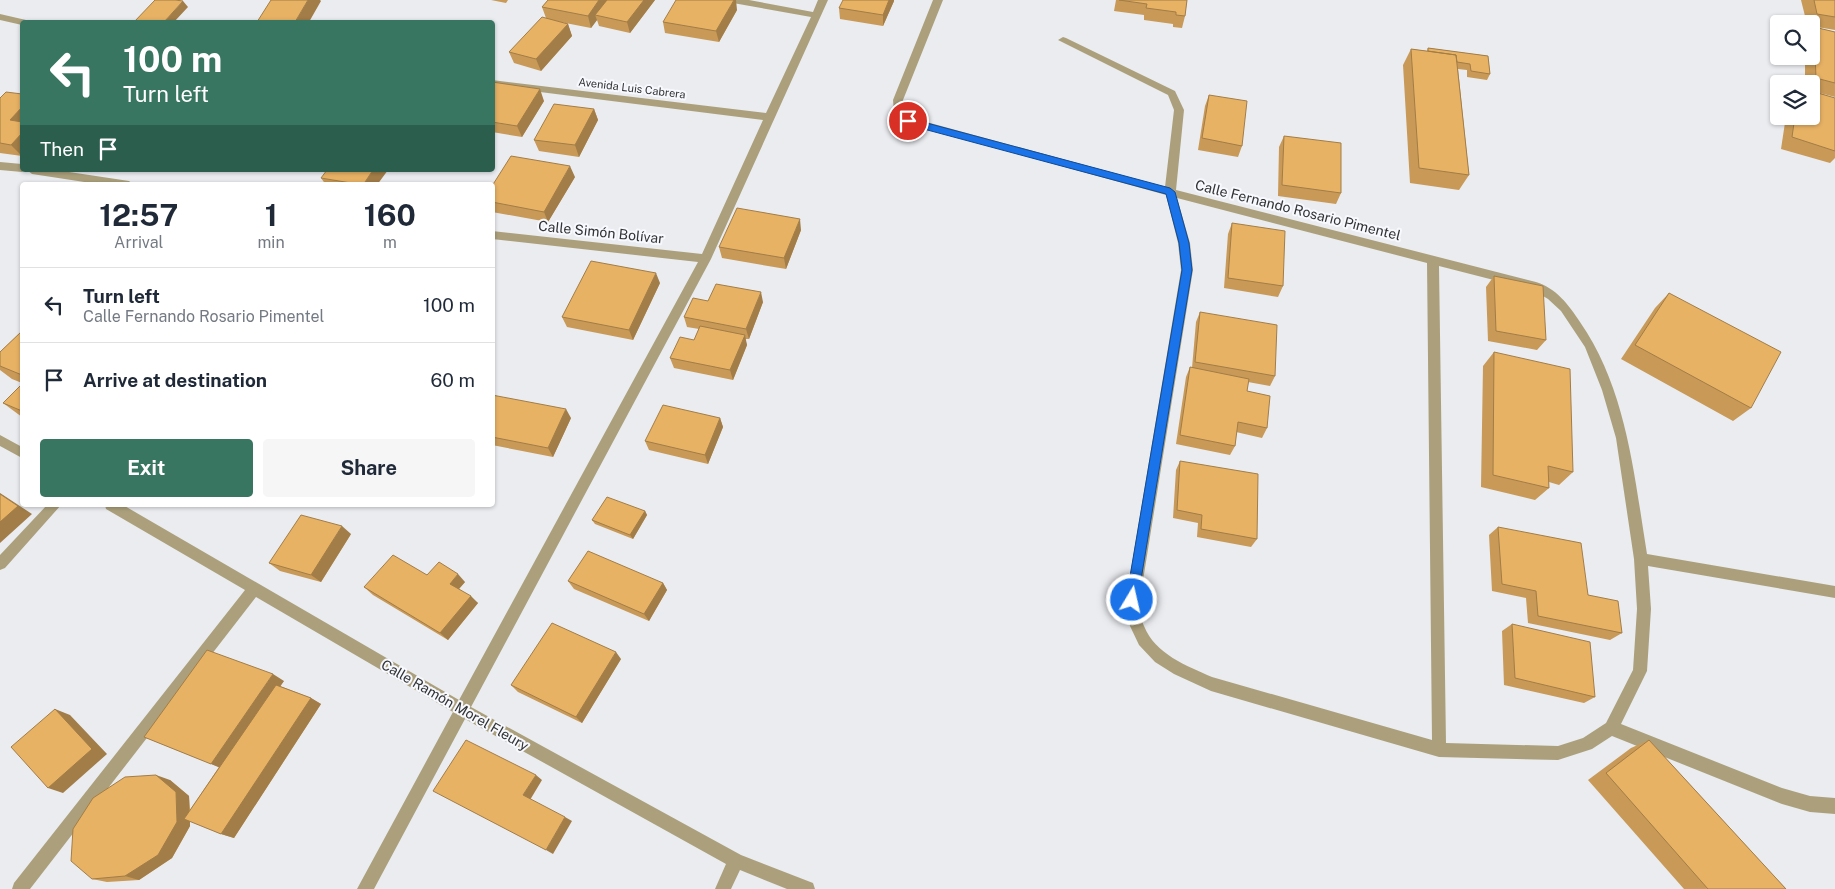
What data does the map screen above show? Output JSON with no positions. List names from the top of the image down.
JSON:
{
  "streets": {
    "street": [
      "Avenida Luis Cabrera",
      "Calle Fernando Rosario Pimentel",
      "Calle Simón Bolívar",
      "Calle Ramón Morel Fleury"
    ]
  },
  "page": {
    "turn": ["100 m", "Turn left"],
    "then": "Then",
    "eta": [
      "12:57",
      "Arrival",
      "1",
      "min",
      "160",
      "m"
    ],
    "list": [
      {
        "name": "Turn left",
        "note": "Calle Fernando Rosario Pimentel",
        "value": "100 m"
      },
      {
        "name": "Arrive at destination",
        "value": "60 m"
      }
    ],
    "buttons": ["Exit", "Share"]
  }
}
